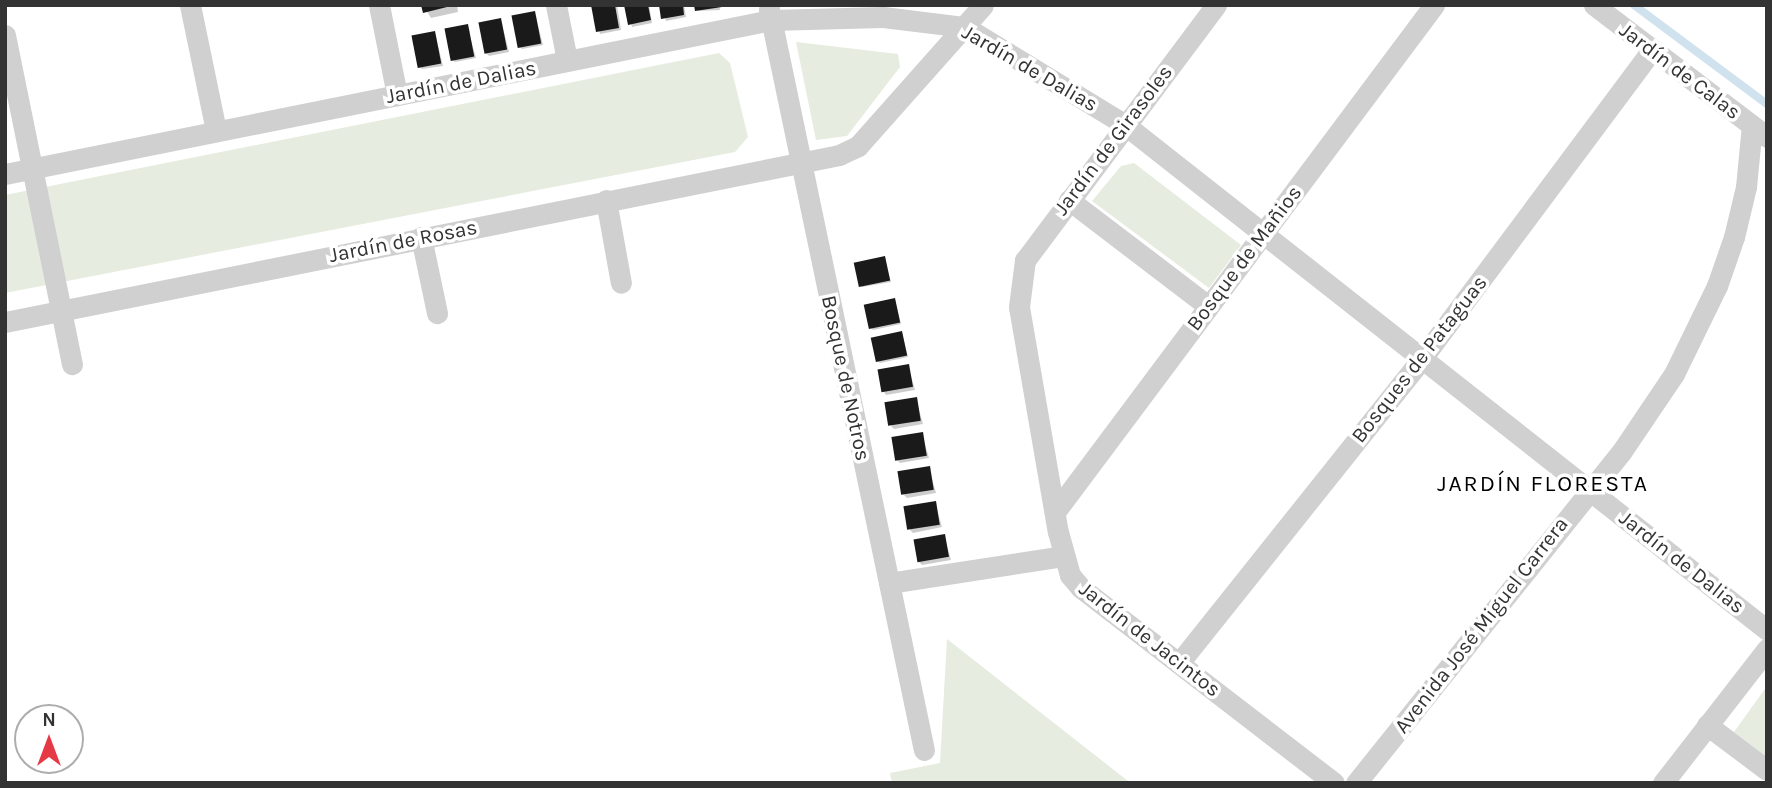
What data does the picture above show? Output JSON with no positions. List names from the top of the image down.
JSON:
{
  "streets": {
    "street": [
      "Jardín de Dalias",
      "Jardín de Calas",
      "Jardín de Girasoles",
      "Jardín de Rosas",
      "Bosque de Mañios",
      "Bosques de Pataguas",
      "Bosque de Notros",
      "Avenida José Miguel Carrera",
      "Jardín de Jacintos"
    ]
  },
  "crossings": [
    ["Jardín de Dalias", "Jardín de Girasoles"],
    ["Jardín de Dalias", "Jardín de Rosas"],
    ["Jardín de Dalias", "Bosque de Mañios"],
    ["Jardín de Dalias", "Bosques de Pataguas"],
    ["Jardín de Dalias", "Bosque de Notros"],
    ["Jardín de Dalias", "Avenida José Miguel Carrera"],
    ["Jardín de Calas", "Bosques de Pataguas"],
    ["Jardín de Calas", "Avenida José Miguel Carrera"],
    ["Jardín de Girasoles", "Jardín de Jacintos"],
    ["Jardín de Rosas", "Bosque de Notros"],
    ["Bosque de Mañios", "Jardín de Jacintos"],
    ["Bosques de Pataguas", "Jardín de Jacintos"]
  ],
  "districts": ["JARDÍN FLORESTA"],
  "north": "top"
}
